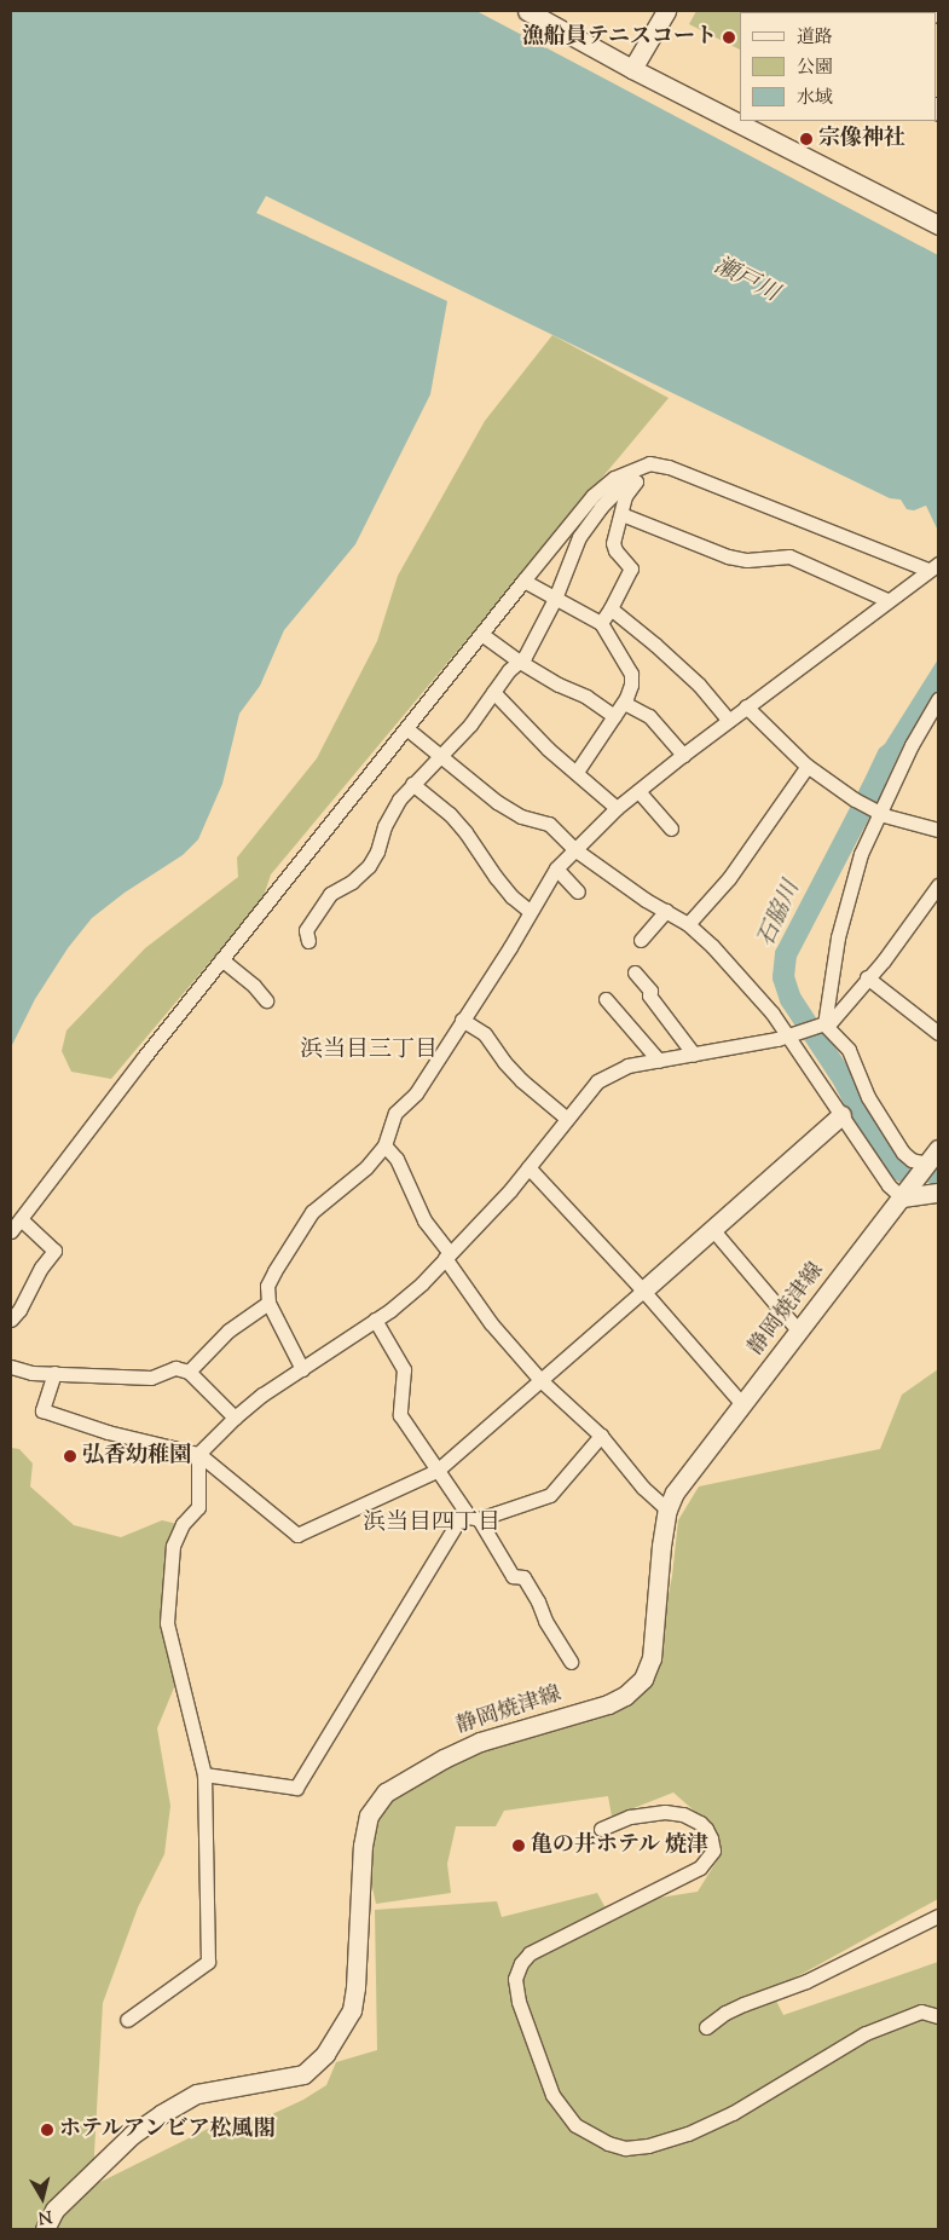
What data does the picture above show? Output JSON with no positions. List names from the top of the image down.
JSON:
{
  "streets": {
    "main road": ["静岡焼津線"]
  },
  "districts": ["浜当目三丁目", "浜当目四丁目"],
  "water": ["瀬戸川", "石脇川"],
  "places": [
    "漁船員テニスコート",
    "宗像神社",
    "弘香幼稚園",
    "亀の井ホテル 焼津",
    "ホテルアンビア松風閣"
  ],
  "legend": ["道路", "公園", "水域"],
  "north": "bottom"
}
